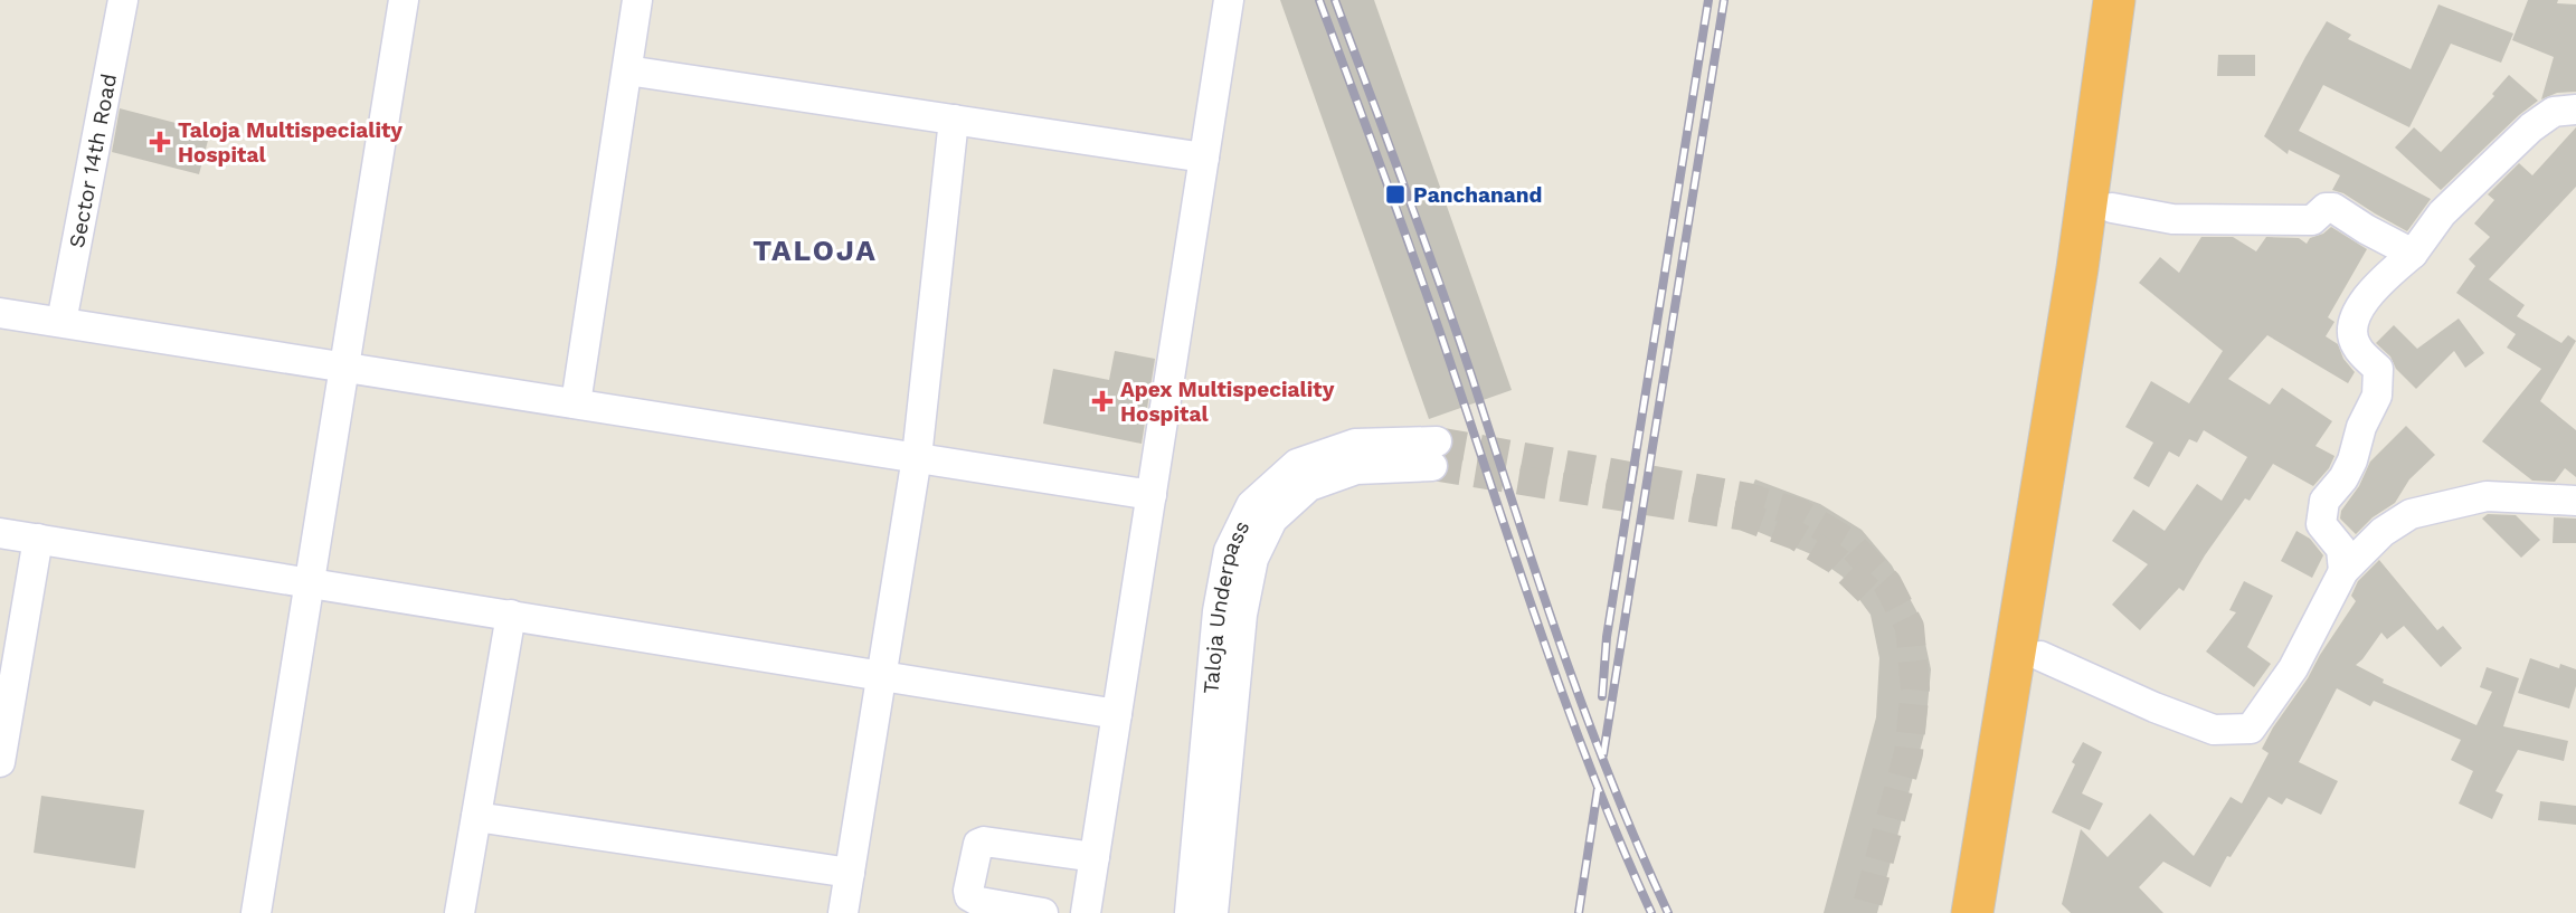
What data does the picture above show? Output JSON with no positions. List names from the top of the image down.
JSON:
{
  "streets": {
    "street": ["Sector 14th Road", "Taloja Underpass"]
  },
  "districts": ["TALOJA"],
  "places": {
    "health": ["Taloja Multispeciality Hospital", "Apex Multispeciality Hospital"],
    "transit": ["Panchanand"]
  }
}
